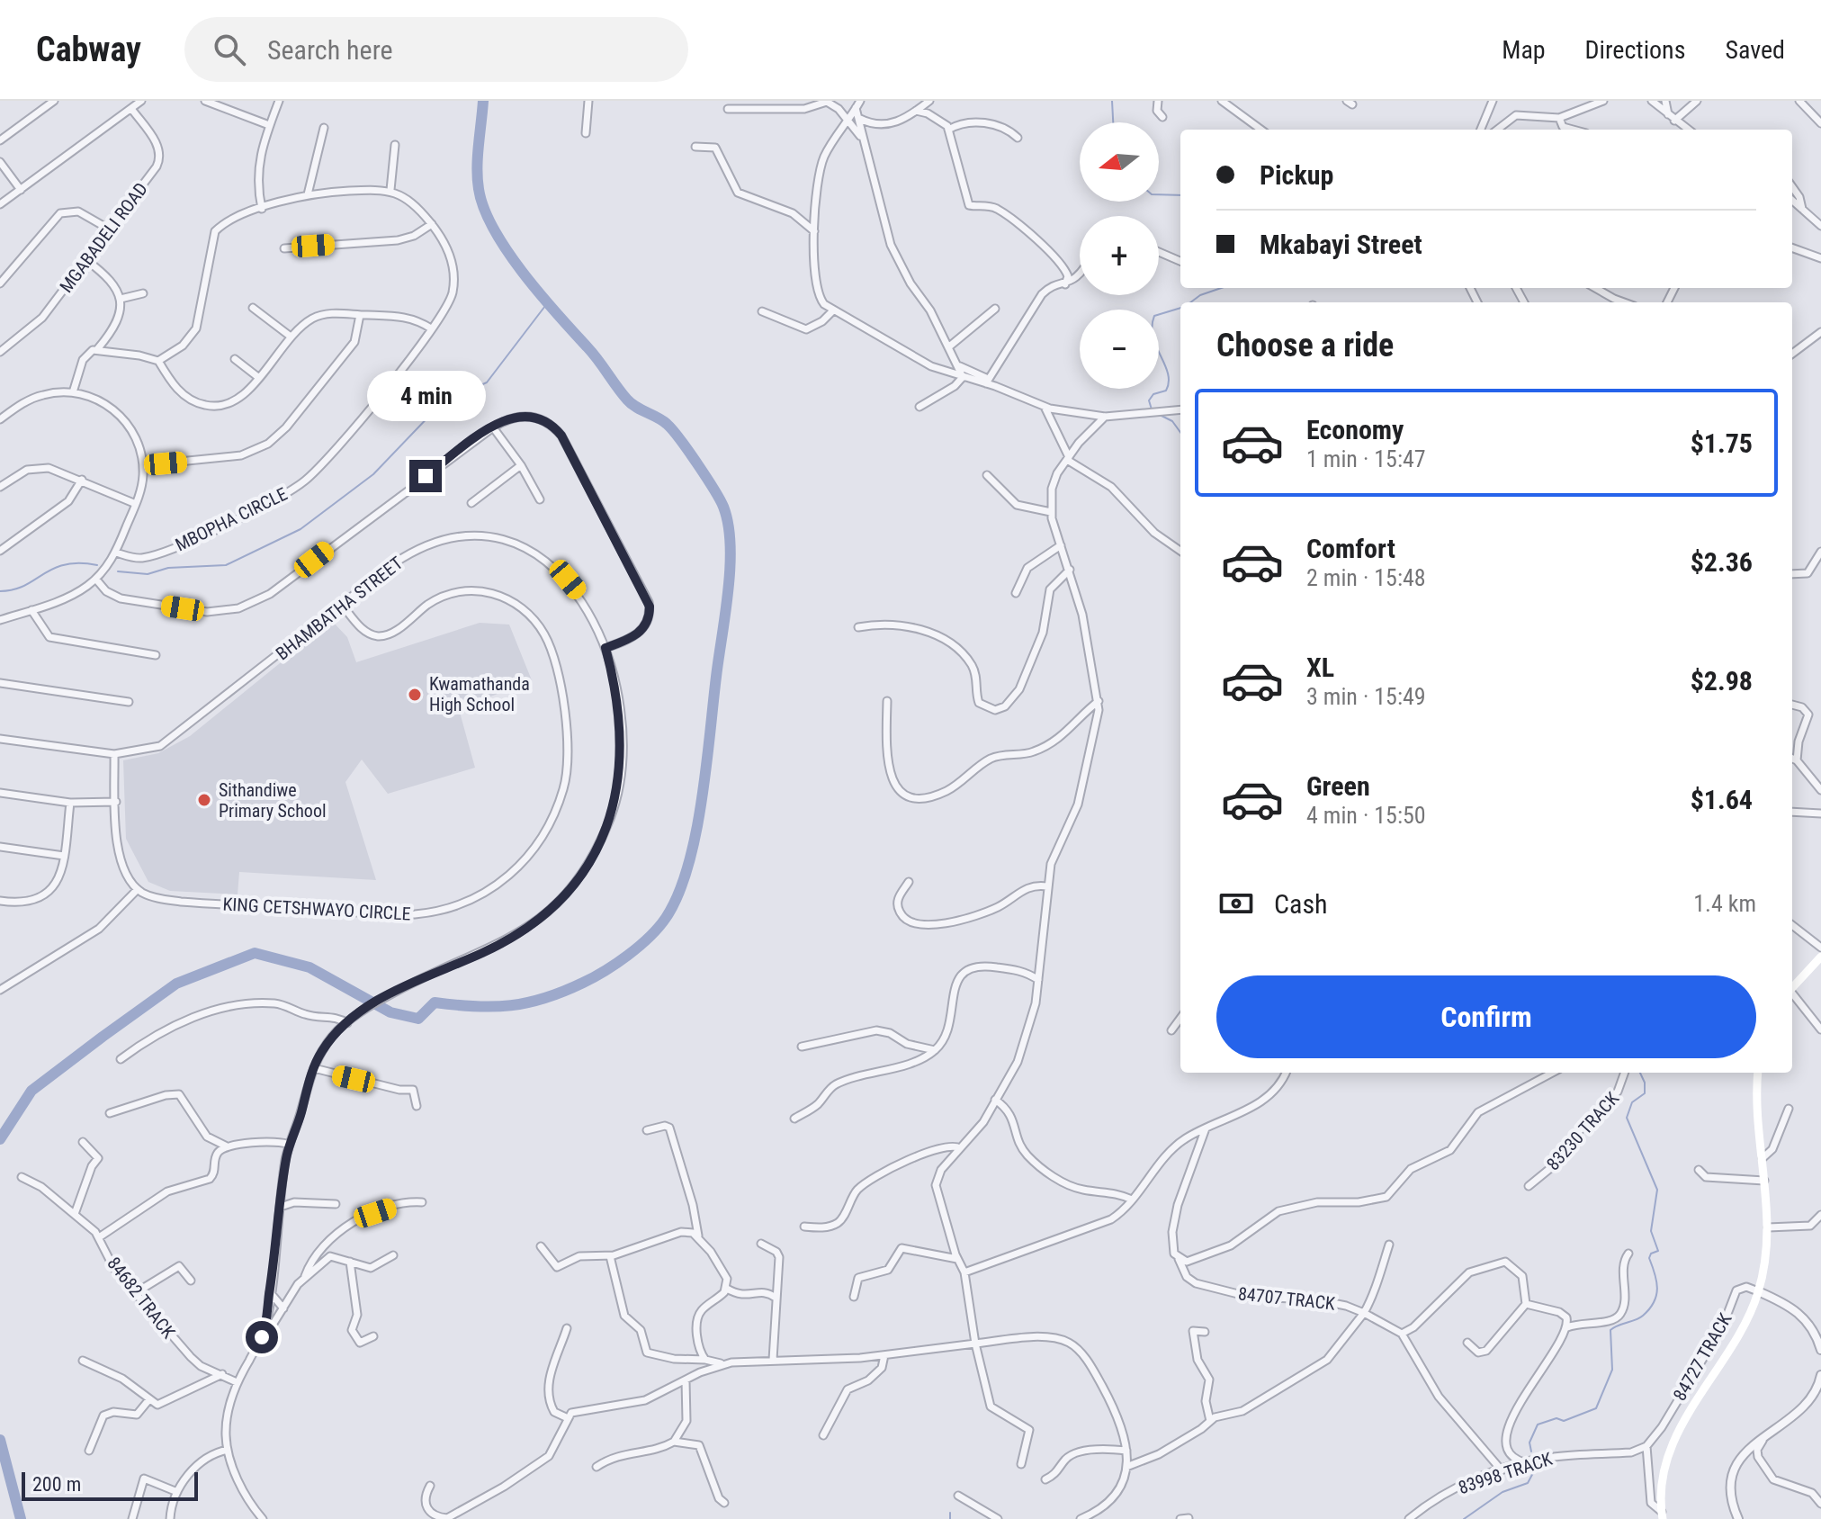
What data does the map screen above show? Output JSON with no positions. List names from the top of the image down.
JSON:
{
  "streets": {
    "street": [
      "MGABADELI ROAD",
      "MBOPHA CIRCLE",
      "BHAMBATHA STREET",
      "KING CETSHWAYO CIRCLE",
      "83230 TRACK",
      "84682 TRACK",
      "84707 TRACK",
      "84727 TRACK",
      "83998 TRACK"
    ]
  },
  "crossings": [
    ["BHAMBATHA STREET", "KING CETSHWAYO CIRCLE"],
    ["84727 TRACK", "83998 TRACK"]
  ],
  "places": ["Kwamathanda High School", "Sithandiwe Primary School"],
  "scale_bar": "200 m",
  "north": "left",
  "page": {
    "header": "Cabway",
    "search": "Search here",
    "nav": ["Map", "Directions", "Saved"],
    "map_buttons": ["+", "−"],
    "banner": ["Pickup", "Mkabayi Street"],
    "heading": "Choose a ride",
    "bubble": "4 min",
    "list": [
      {
        "name": "Economy",
        "note": "1 min · 15:47",
        "value": "$1.75"
      },
      {
        "name": "Comfort",
        "note": "2 min · 15:48",
        "value": "$2.36"
      },
      {
        "name": "XL",
        "note": "3 min · 15:49",
        "value": "$2.98"
      },
      {
        "name": "Green",
        "note": "4 min · 15:50",
        "value": "$1.64"
      }
    ],
    "pay": ["Cash", "1.4 km"],
    "buttons": "Confirm",
    "scale": "200 m"
  }
}
